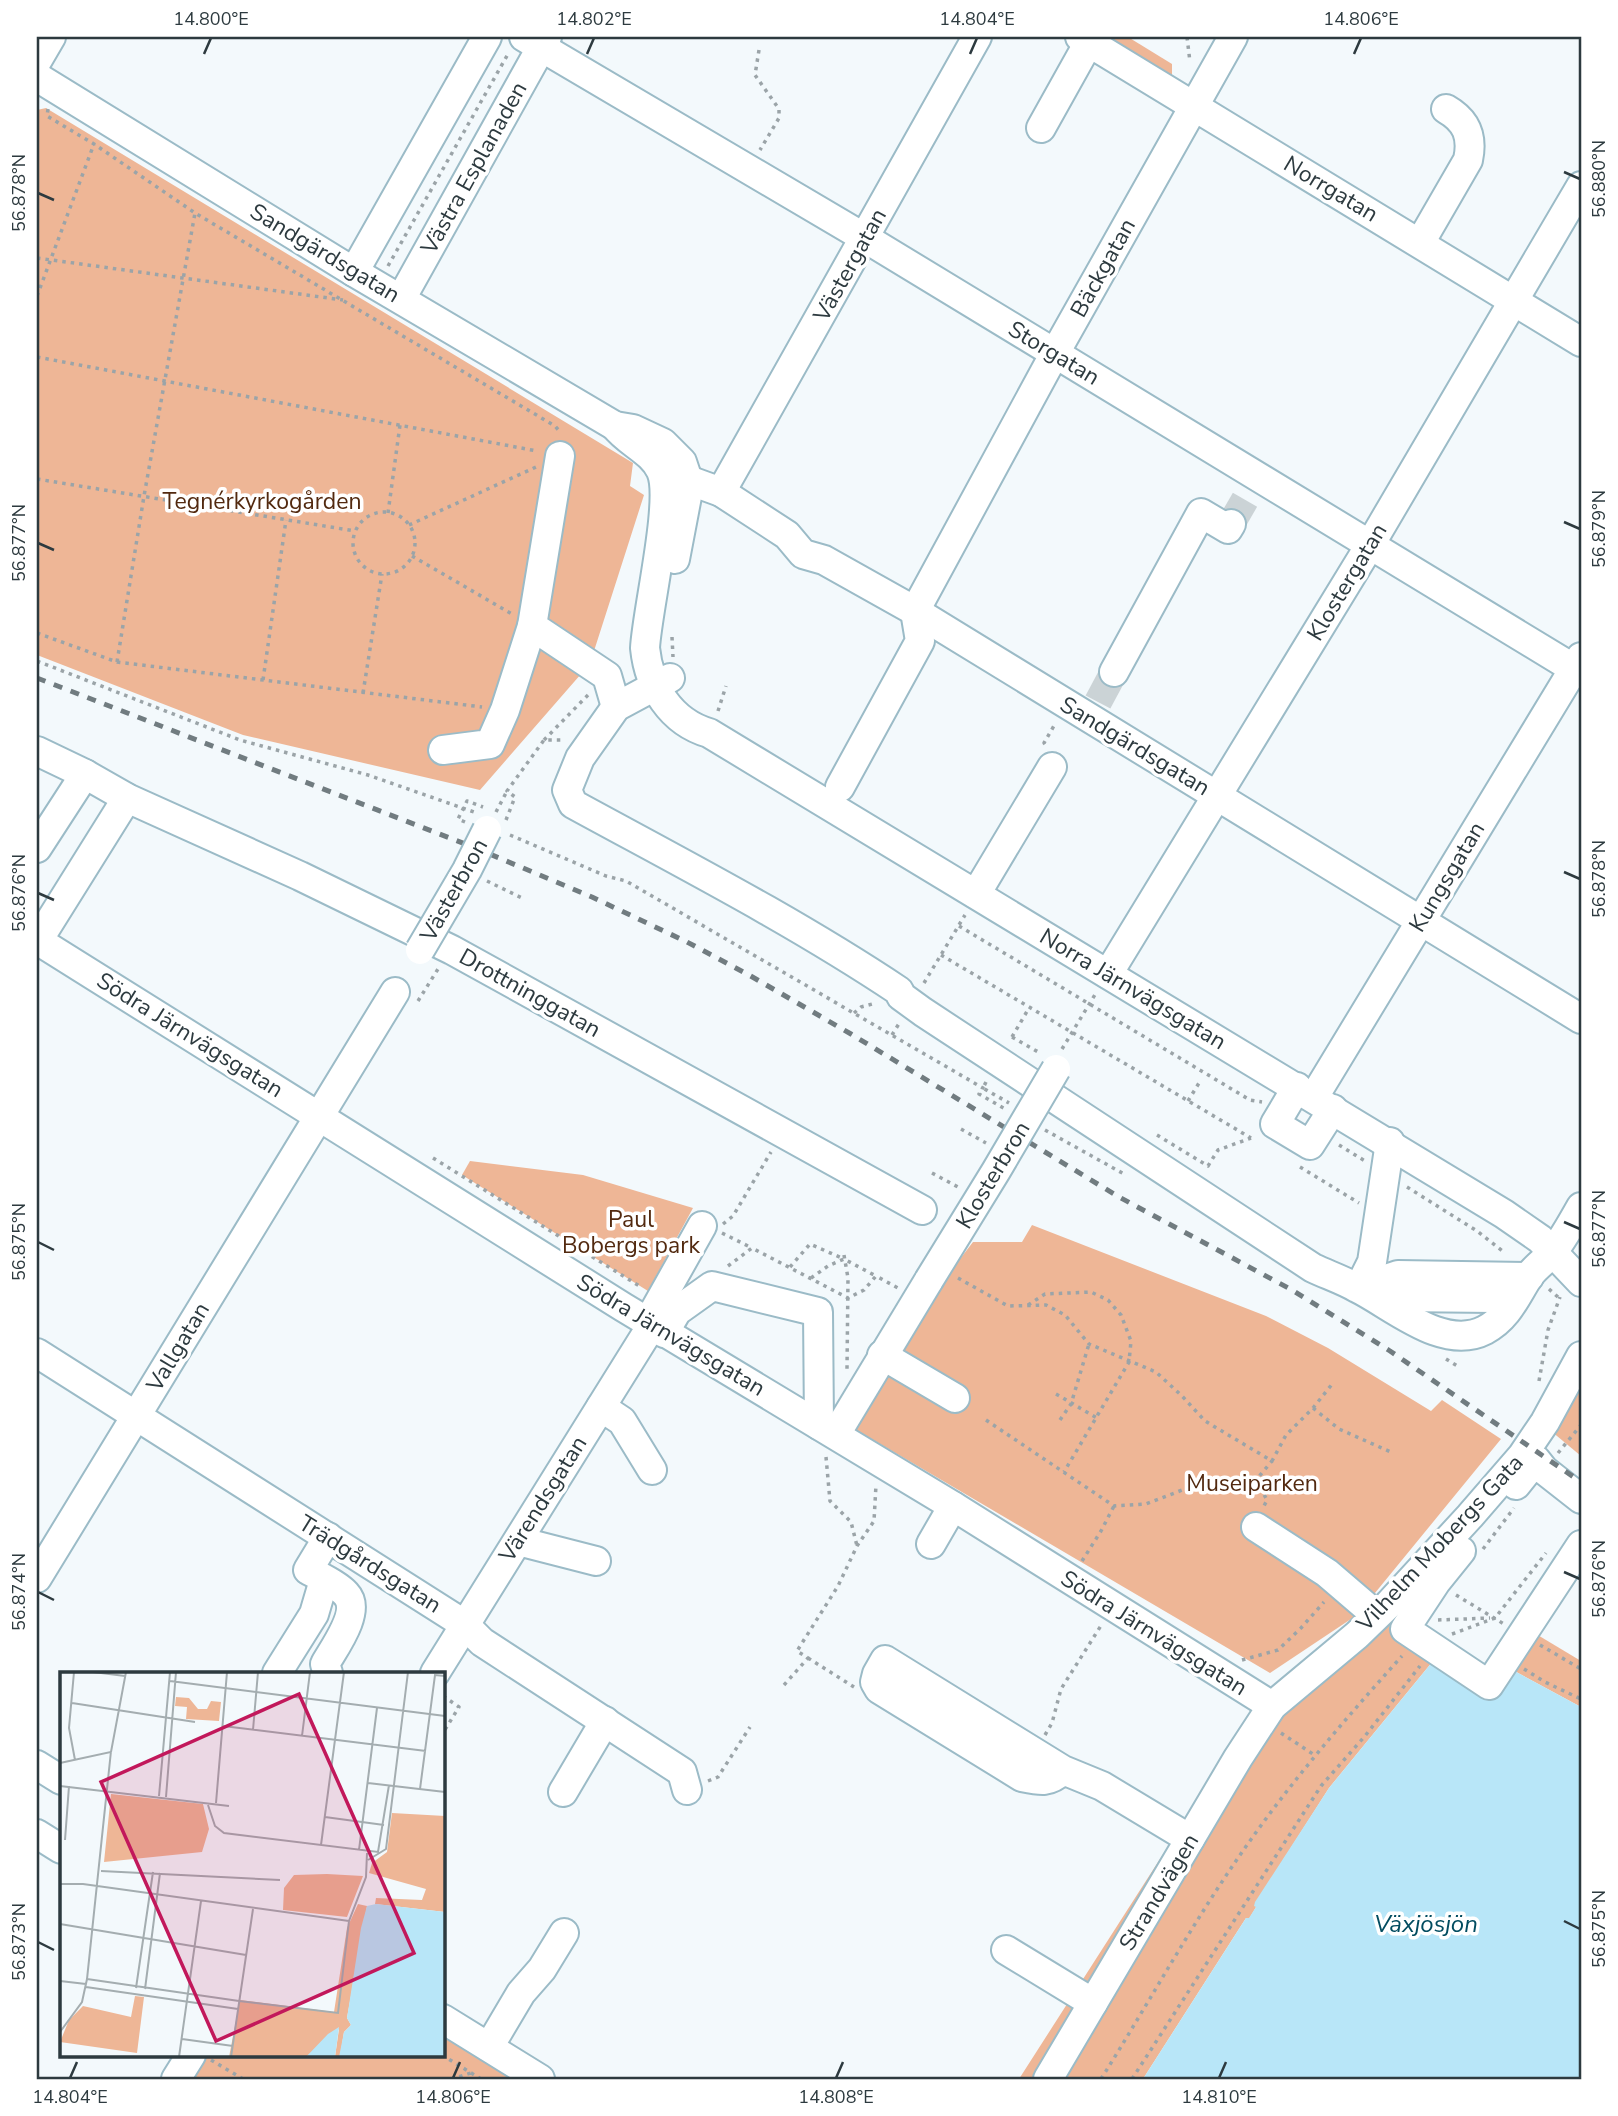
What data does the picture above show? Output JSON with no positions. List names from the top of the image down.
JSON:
{
  "streets": {
    "street": [
      "Västra Esplanaden",
      "Norrgatan",
      "Sandgärdsgatan",
      "Västergatan",
      "Bäckgatan",
      "Storgatan",
      "Klostergatan",
      "Kungsgatan",
      "Västerbron",
      "Norra Järnvägsgatan",
      "Drottninggatan",
      "Södra Järnvägsgatan",
      "Klosterbron",
      "Vallgatan",
      "Värendsgatan",
      "Vilhelm Mobergs Gata",
      "Trädgårdsgatan",
      "Strandvägen"
    ]
  },
  "crossings": [
    ["Västra Esplanaden", "Sandgärdsgatan"],
    ["Västra Esplanaden", "Storgatan"],
    ["Norrgatan", "Bäckgatan"],
    ["Norrgatan", "Klostergatan"],
    ["Sandgärdsgatan", "Västergatan"],
    ["Sandgärdsgatan", "Bäckgatan"],
    ["Sandgärdsgatan", "Klostergatan"],
    ["Sandgärdsgatan", "Kungsgatan"],
    ["Sandgärdsgatan", "Norra Järnvägsgatan"],
    ["Västergatan", "Storgatan"],
    ["Bäckgatan", "Storgatan"],
    ["Storgatan", "Klostergatan"],
    ["Storgatan", "Kungsgatan"],
    ["Klostergatan", "Norra Järnvägsgatan"],
    ["Kungsgatan", "Norra Järnvägsgatan"],
    ["Södra Järnvägsgatan", "Klosterbron"],
    ["Södra Järnvägsgatan", "Vallgatan"],
    ["Södra Järnvägsgatan", "Värendsgatan"],
    ["Södra Järnvägsgatan", "Vilhelm Mobergs Gata"],
    ["Södra Järnvägsgatan", "Strandvägen"],
    ["Vallgatan", "Trädgårdsgatan"],
    ["Värendsgatan", "Trädgårdsgatan"],
    ["Vilhelm Mobergs Gata", "Strandvägen"]
  ],
  "water": ["Växjösjön"],
  "parks": ["Tegnérkyrkogården", "Paul Bobergs park", "Museiparken"],
  "coordinates": [
    "14.800°E",
    "14.802°E",
    "14.804°E",
    "14.806°E",
    "56.880°N",
    "56.878°N",
    "56.879°N",
    "56.877°N",
    "56.876°N",
    "56.875°N",
    "56.874°N",
    "56.873°N",
    "14.808°E",
    "14.810°E"
  ]
}
